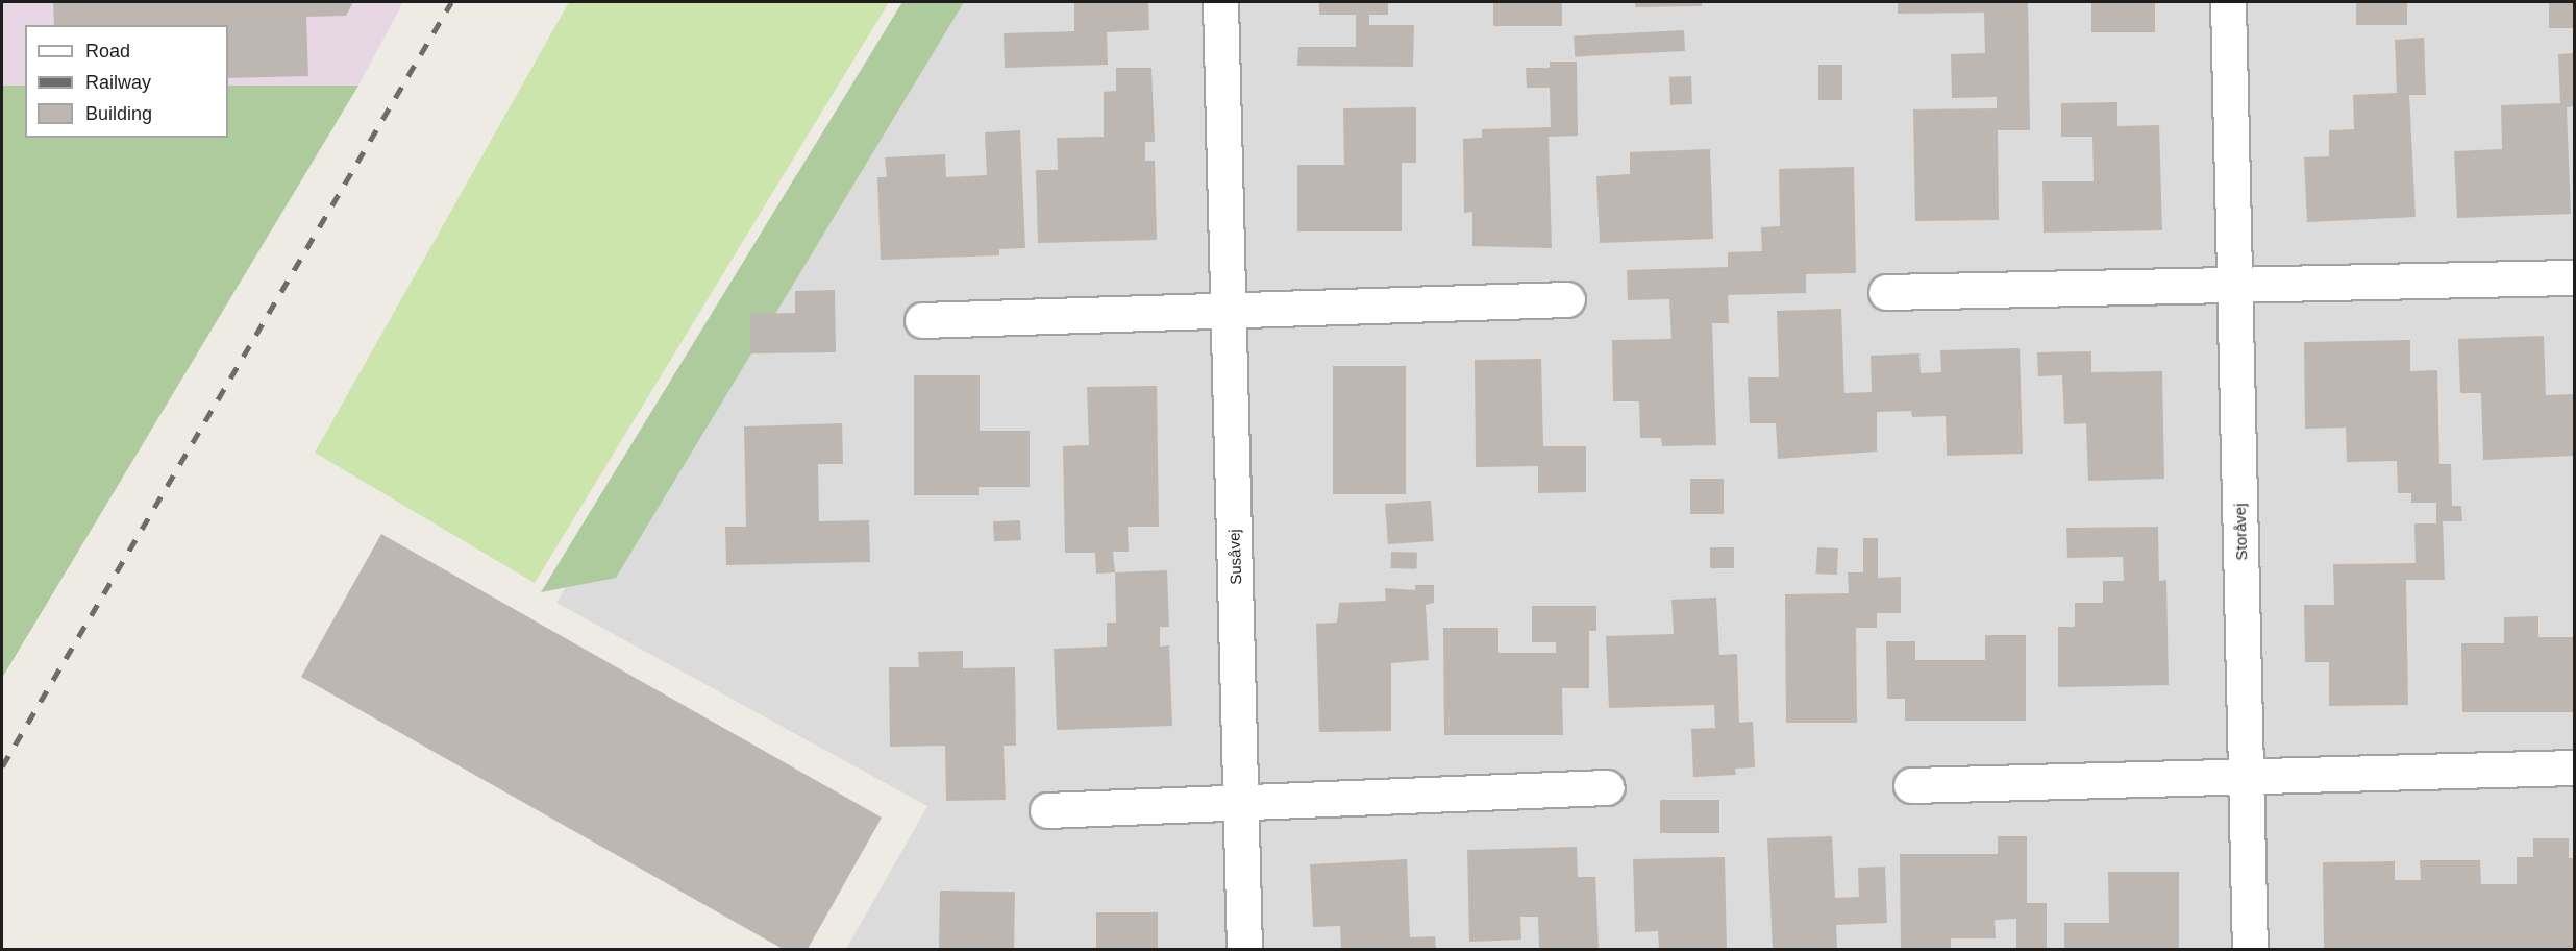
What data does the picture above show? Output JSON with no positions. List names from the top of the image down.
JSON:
{
  "streets": {
    "street": ["Storåvej", "Susåvej"]
  },
  "legend": ["Road", "Railway", "Building"]
}
